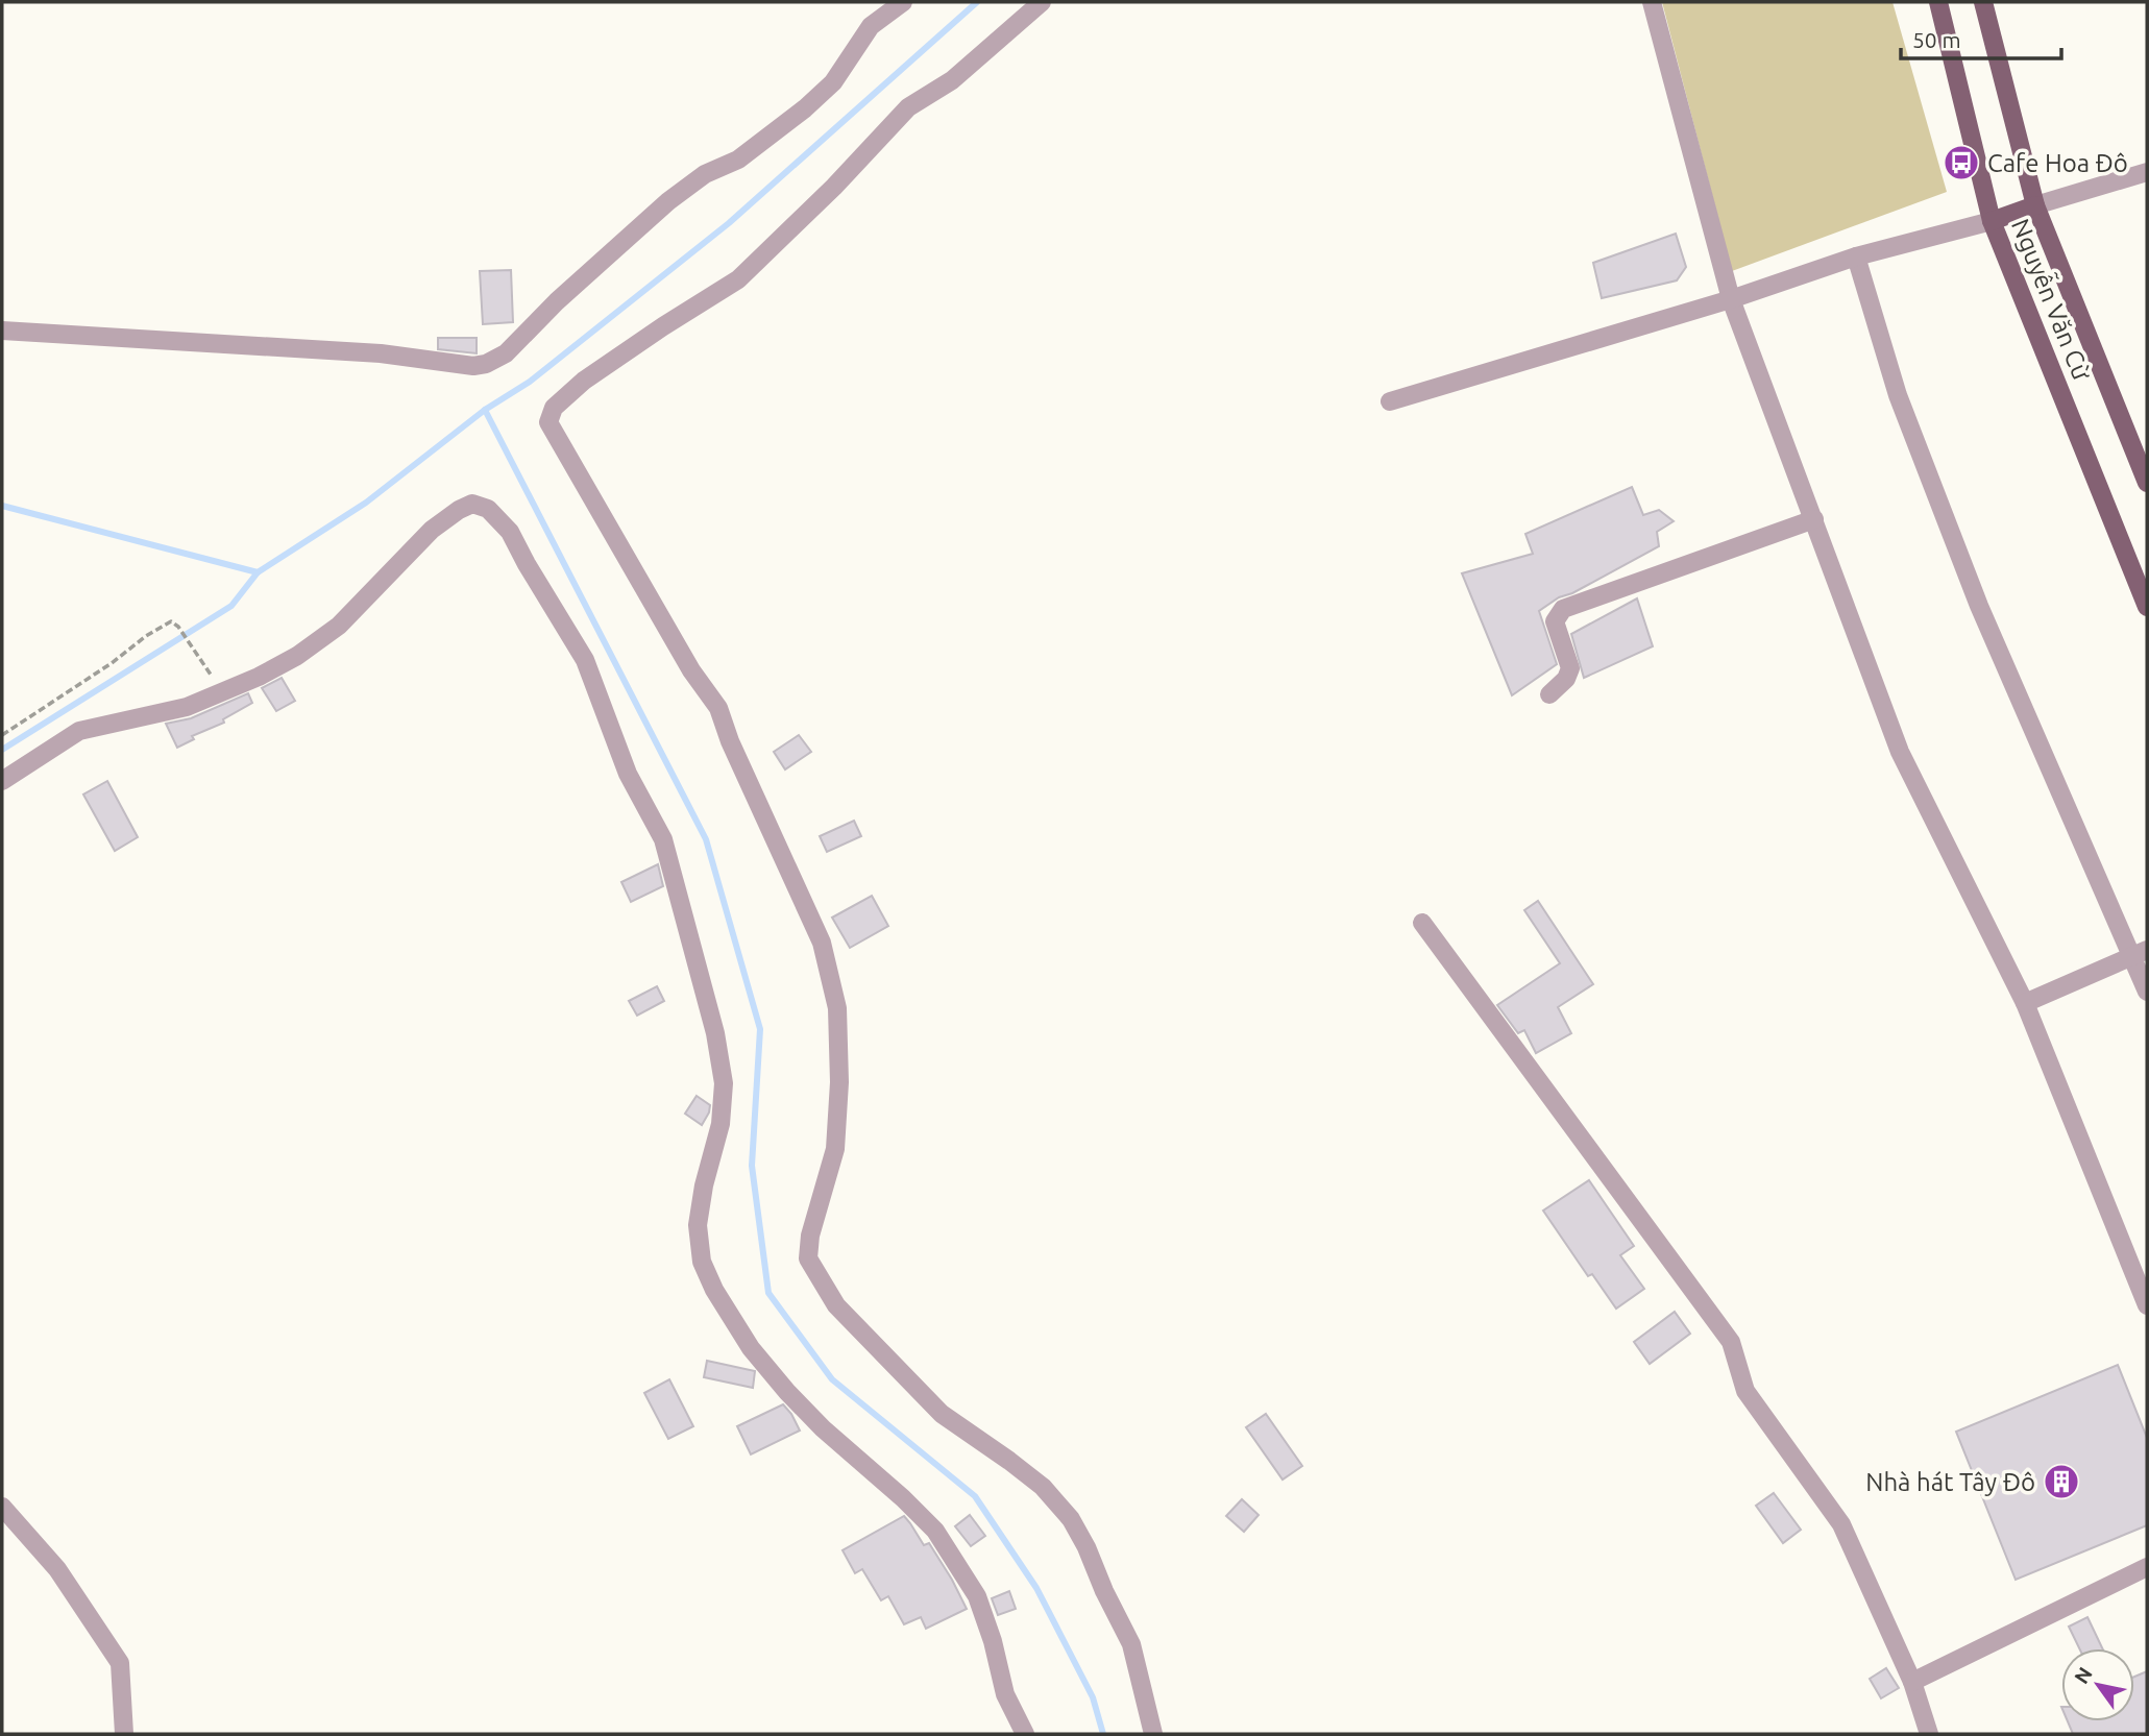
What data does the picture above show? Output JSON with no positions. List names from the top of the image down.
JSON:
{
  "streets": {
    "main road": ["Nguyễn Văn Cừ"]
  },
  "places": {
    "bus stop": ["Cafe Hoa Đô"],
    "building": ["Nhà hát Tây Đô"]
  },
  "scale_bar": "50 m",
  "north": "top left"
}
